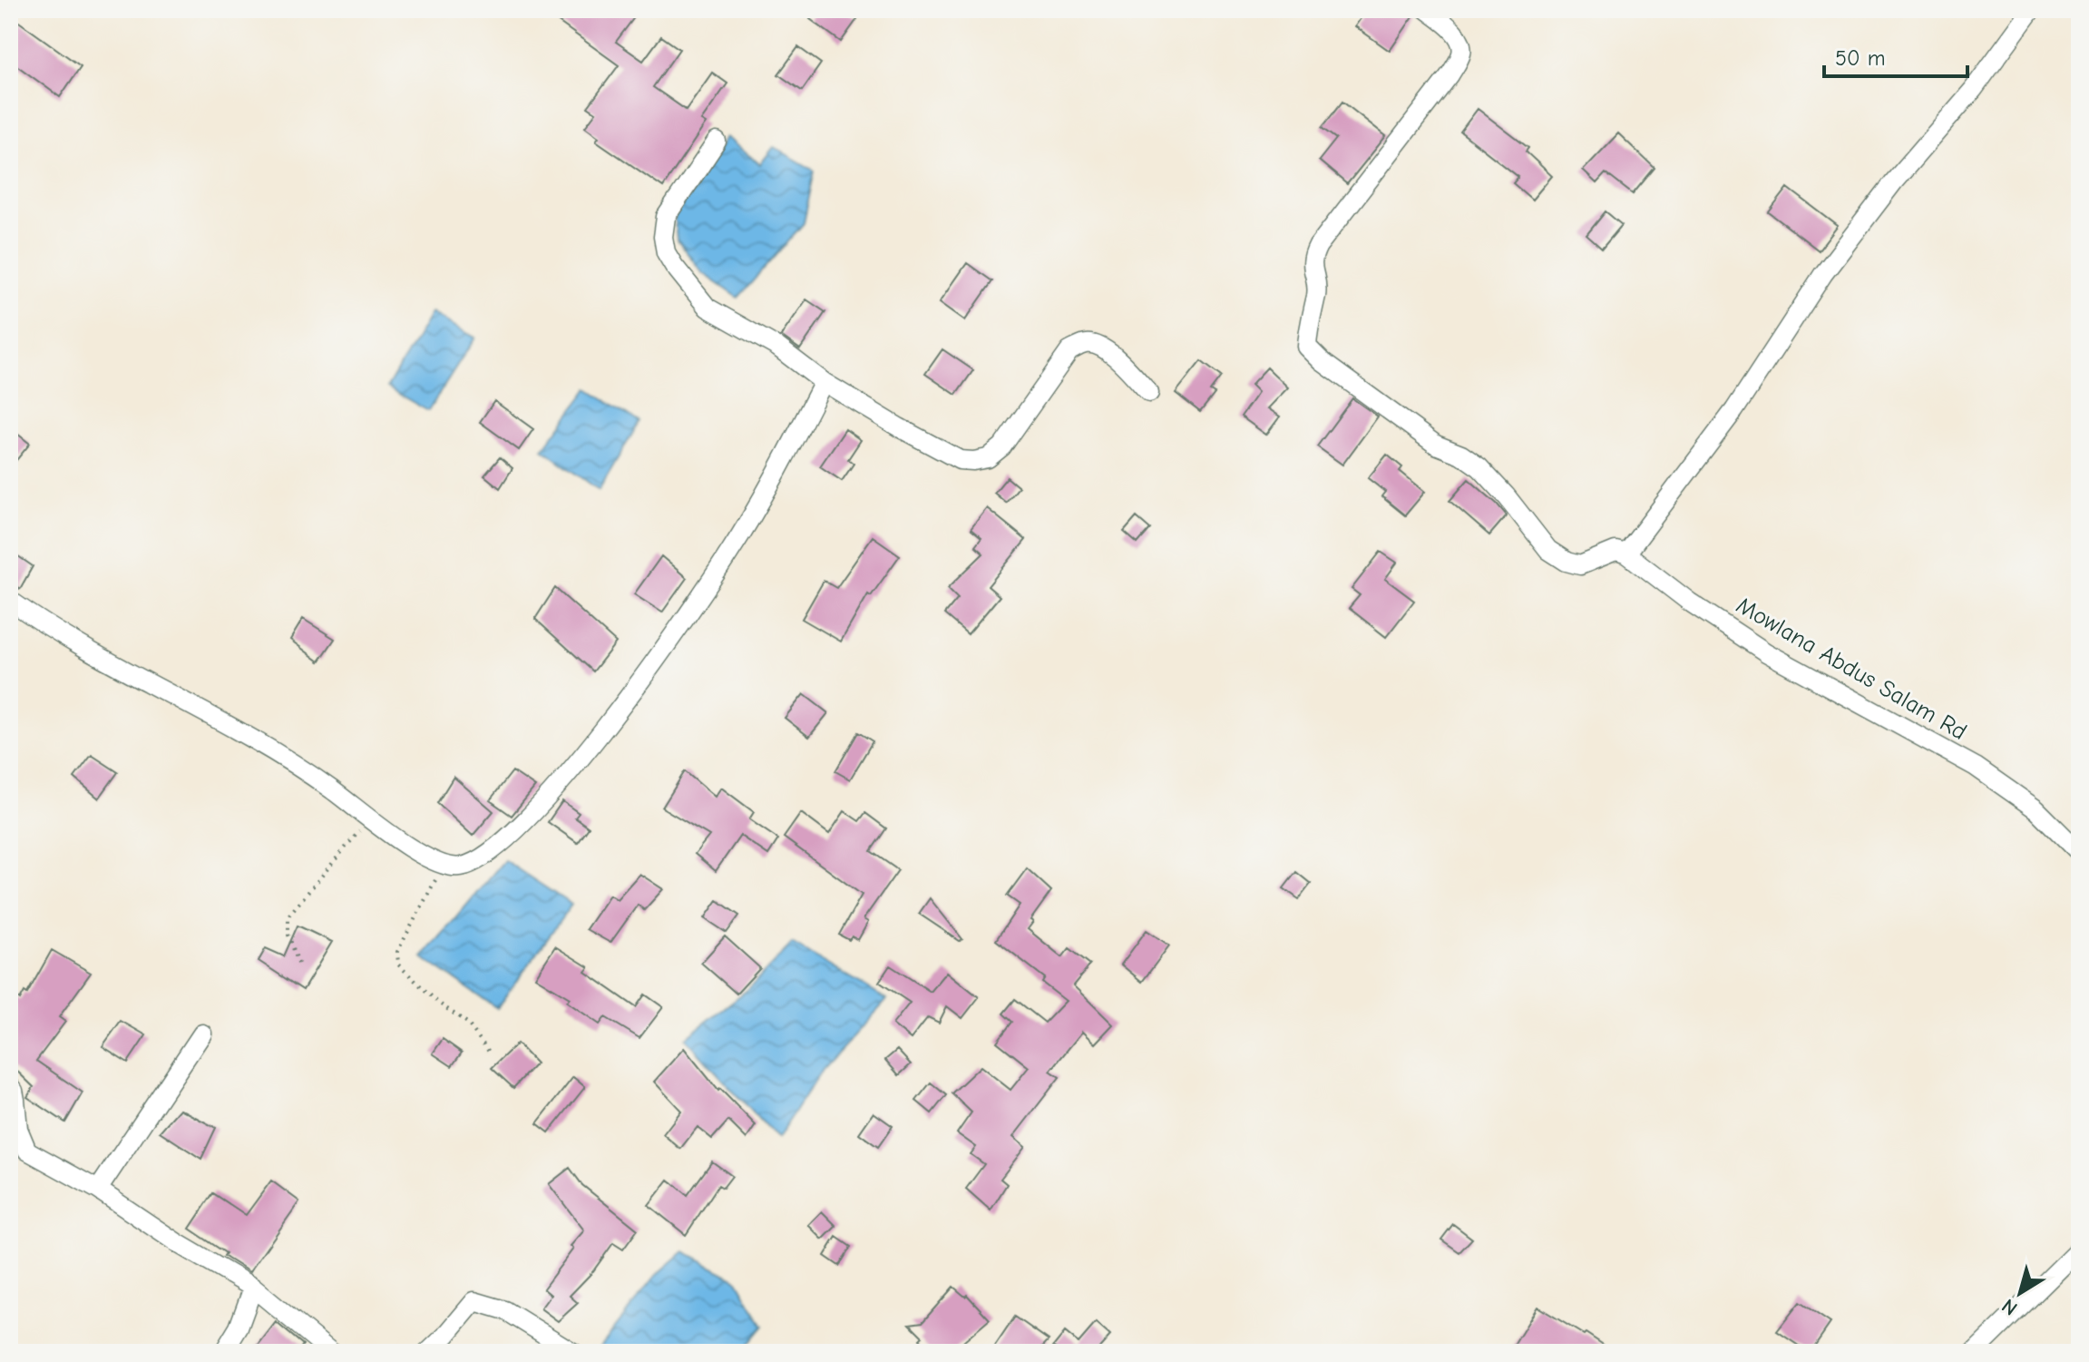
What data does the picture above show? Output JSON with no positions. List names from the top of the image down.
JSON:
{
  "streets": {
    "street": ["Mowlana Abdus Salam Rd"]
  },
  "scale_bar": "50 m",
  "north": "bottom left"
}
